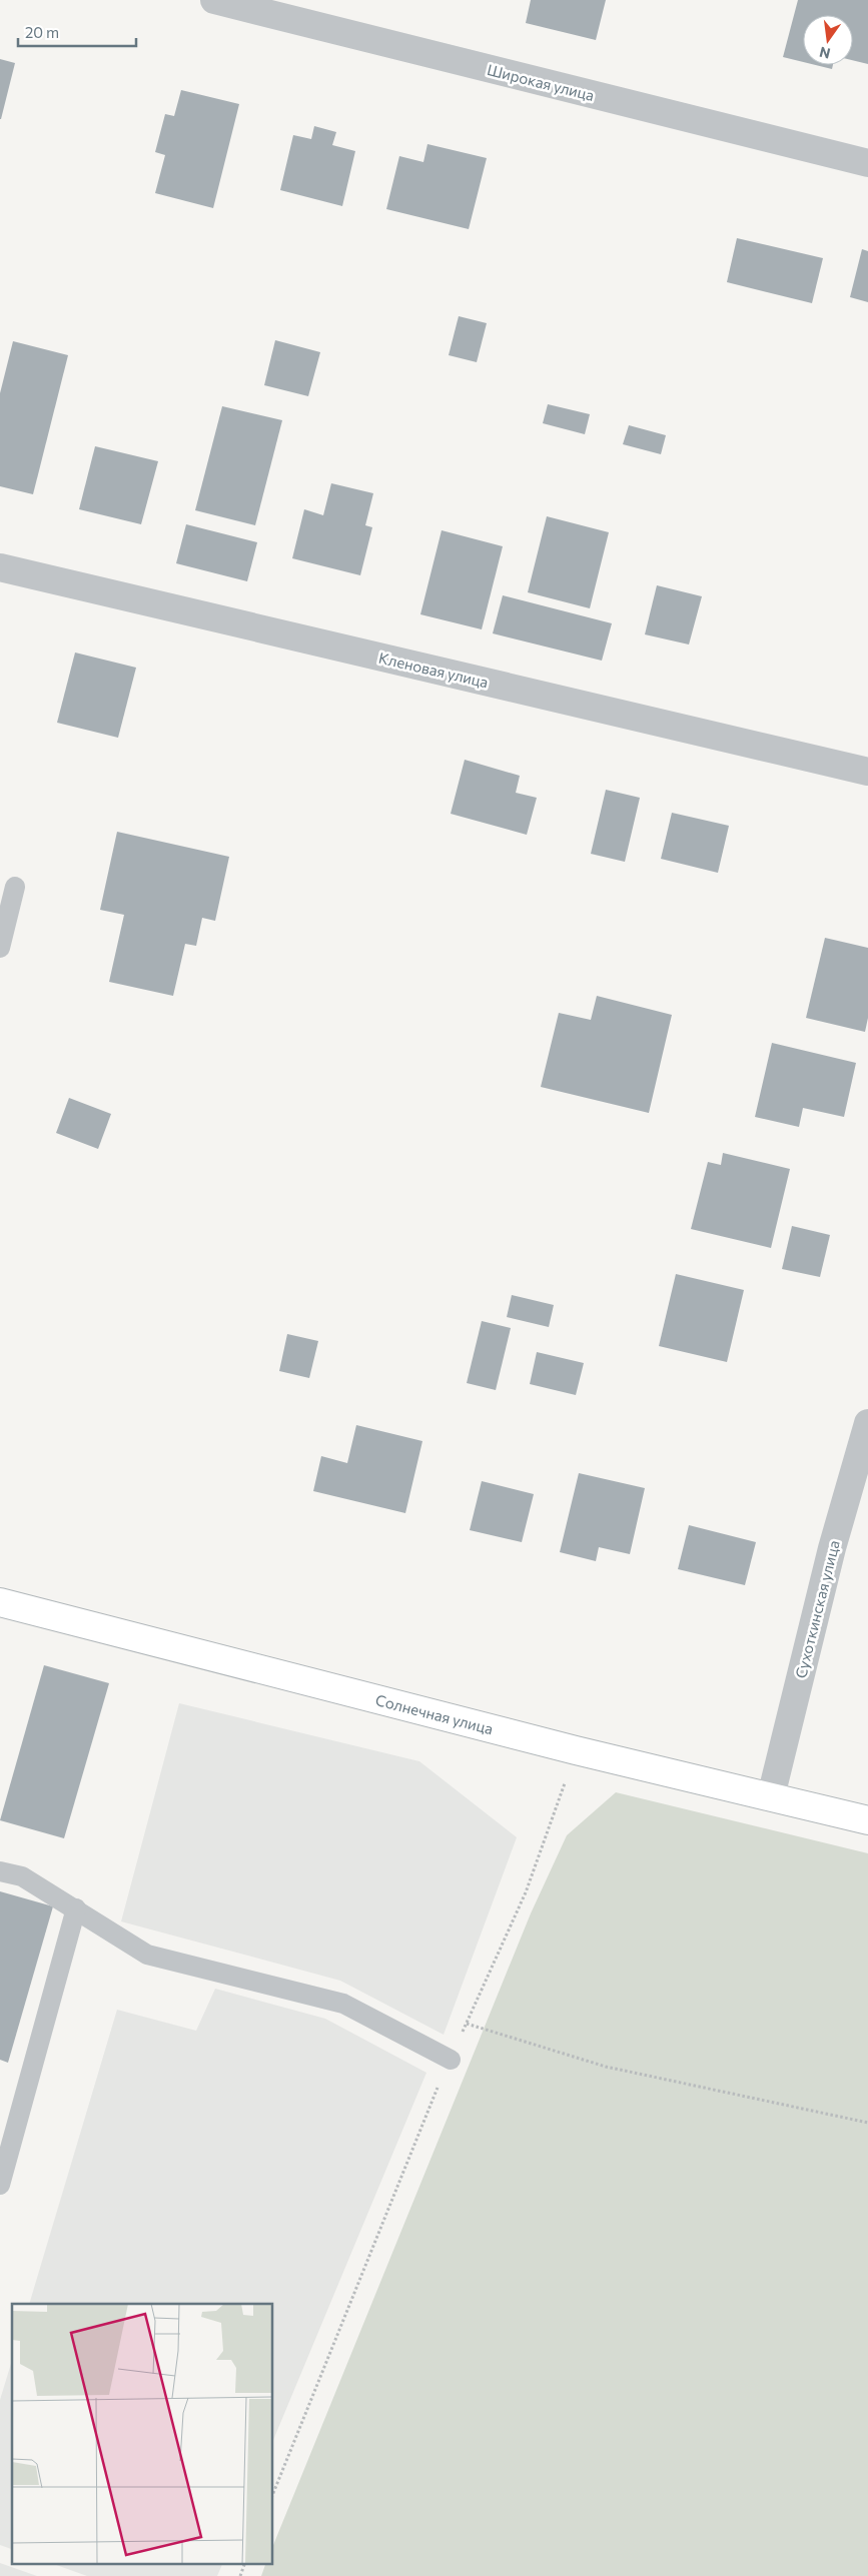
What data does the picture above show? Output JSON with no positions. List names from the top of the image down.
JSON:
{
  "streets": {
    "street": [
      "Широкая улица",
      "Кленовая улица",
      "Сухоткинская улица",
      "Солнечная улица"
    ]
  },
  "crossings": [
    ["Сухоткинская улица", "Солнечная улица"]
  ],
  "scale_bar": "20 m",
  "north": "bottom"
}
